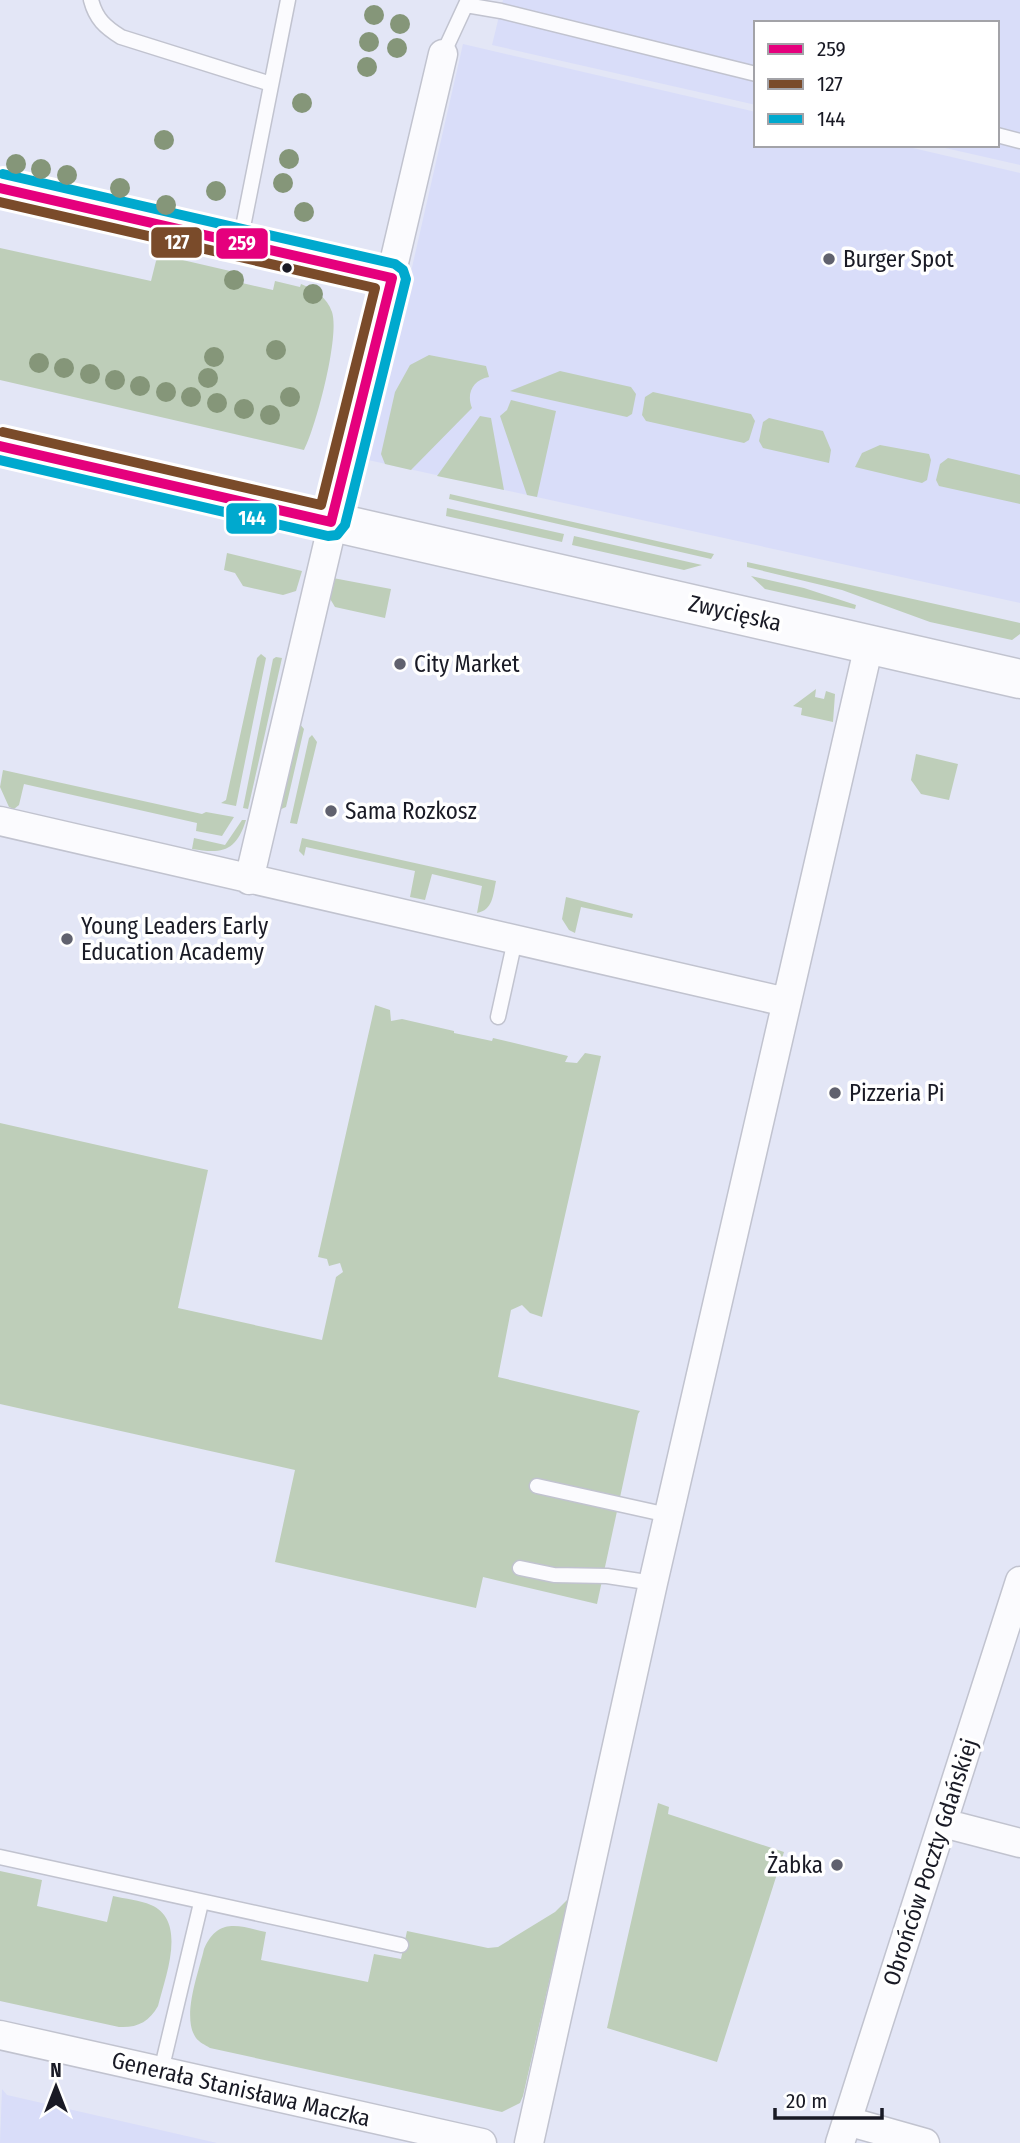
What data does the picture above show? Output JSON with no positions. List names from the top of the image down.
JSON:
{
  "streets": {
    "street": ["Zwycięska", "Obrońców Poczty Gdańskiej", "Generała Stanisława Maczka"]
  },
  "places": [
    "Burger Spot",
    "City Market",
    "Sama Rozkosz",
    "Young Leaders Early Education Academy",
    "Pizzeria Pi",
    "Żabka"
  ],
  "lines": ["transit line 144", "transit line 259", "transit line 127"],
  "legend": ["259", "127", "144"],
  "scale_bar": "20 m",
  "north": "top"
}
